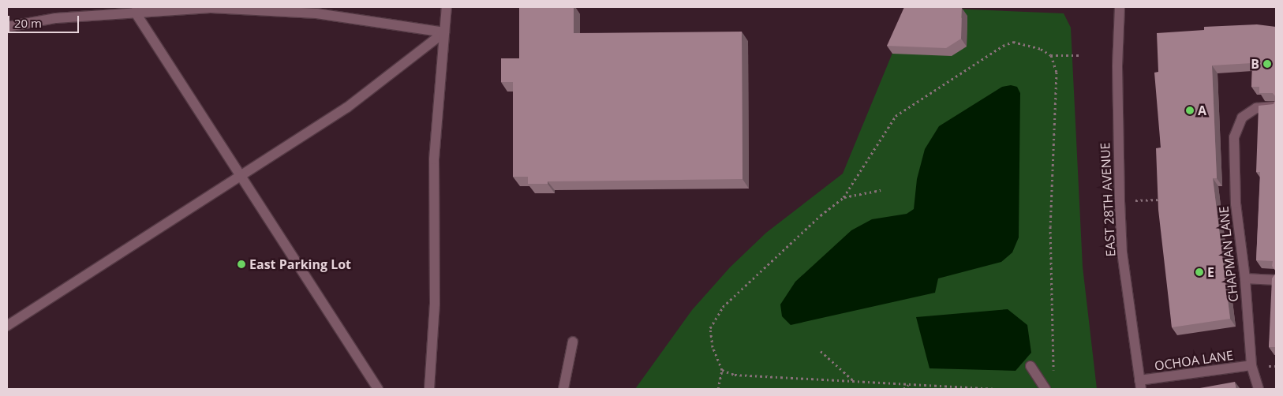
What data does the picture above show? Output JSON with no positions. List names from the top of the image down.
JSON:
{
  "streets": {
    "street": ["EAST 28TH AVENUE", "CHAPMAN LANE", "OCHOA LANE"]
  },
  "crossings": [
    ["EAST 28TH AVENUE", "OCHOA LANE"],
    ["CHAPMAN LANE", "OCHOA LANE"]
  ],
  "places": [
    "B",
    "A",
    "East Parking Lot",
    "E"
  ],
  "scale_bar": "20 m"
}
